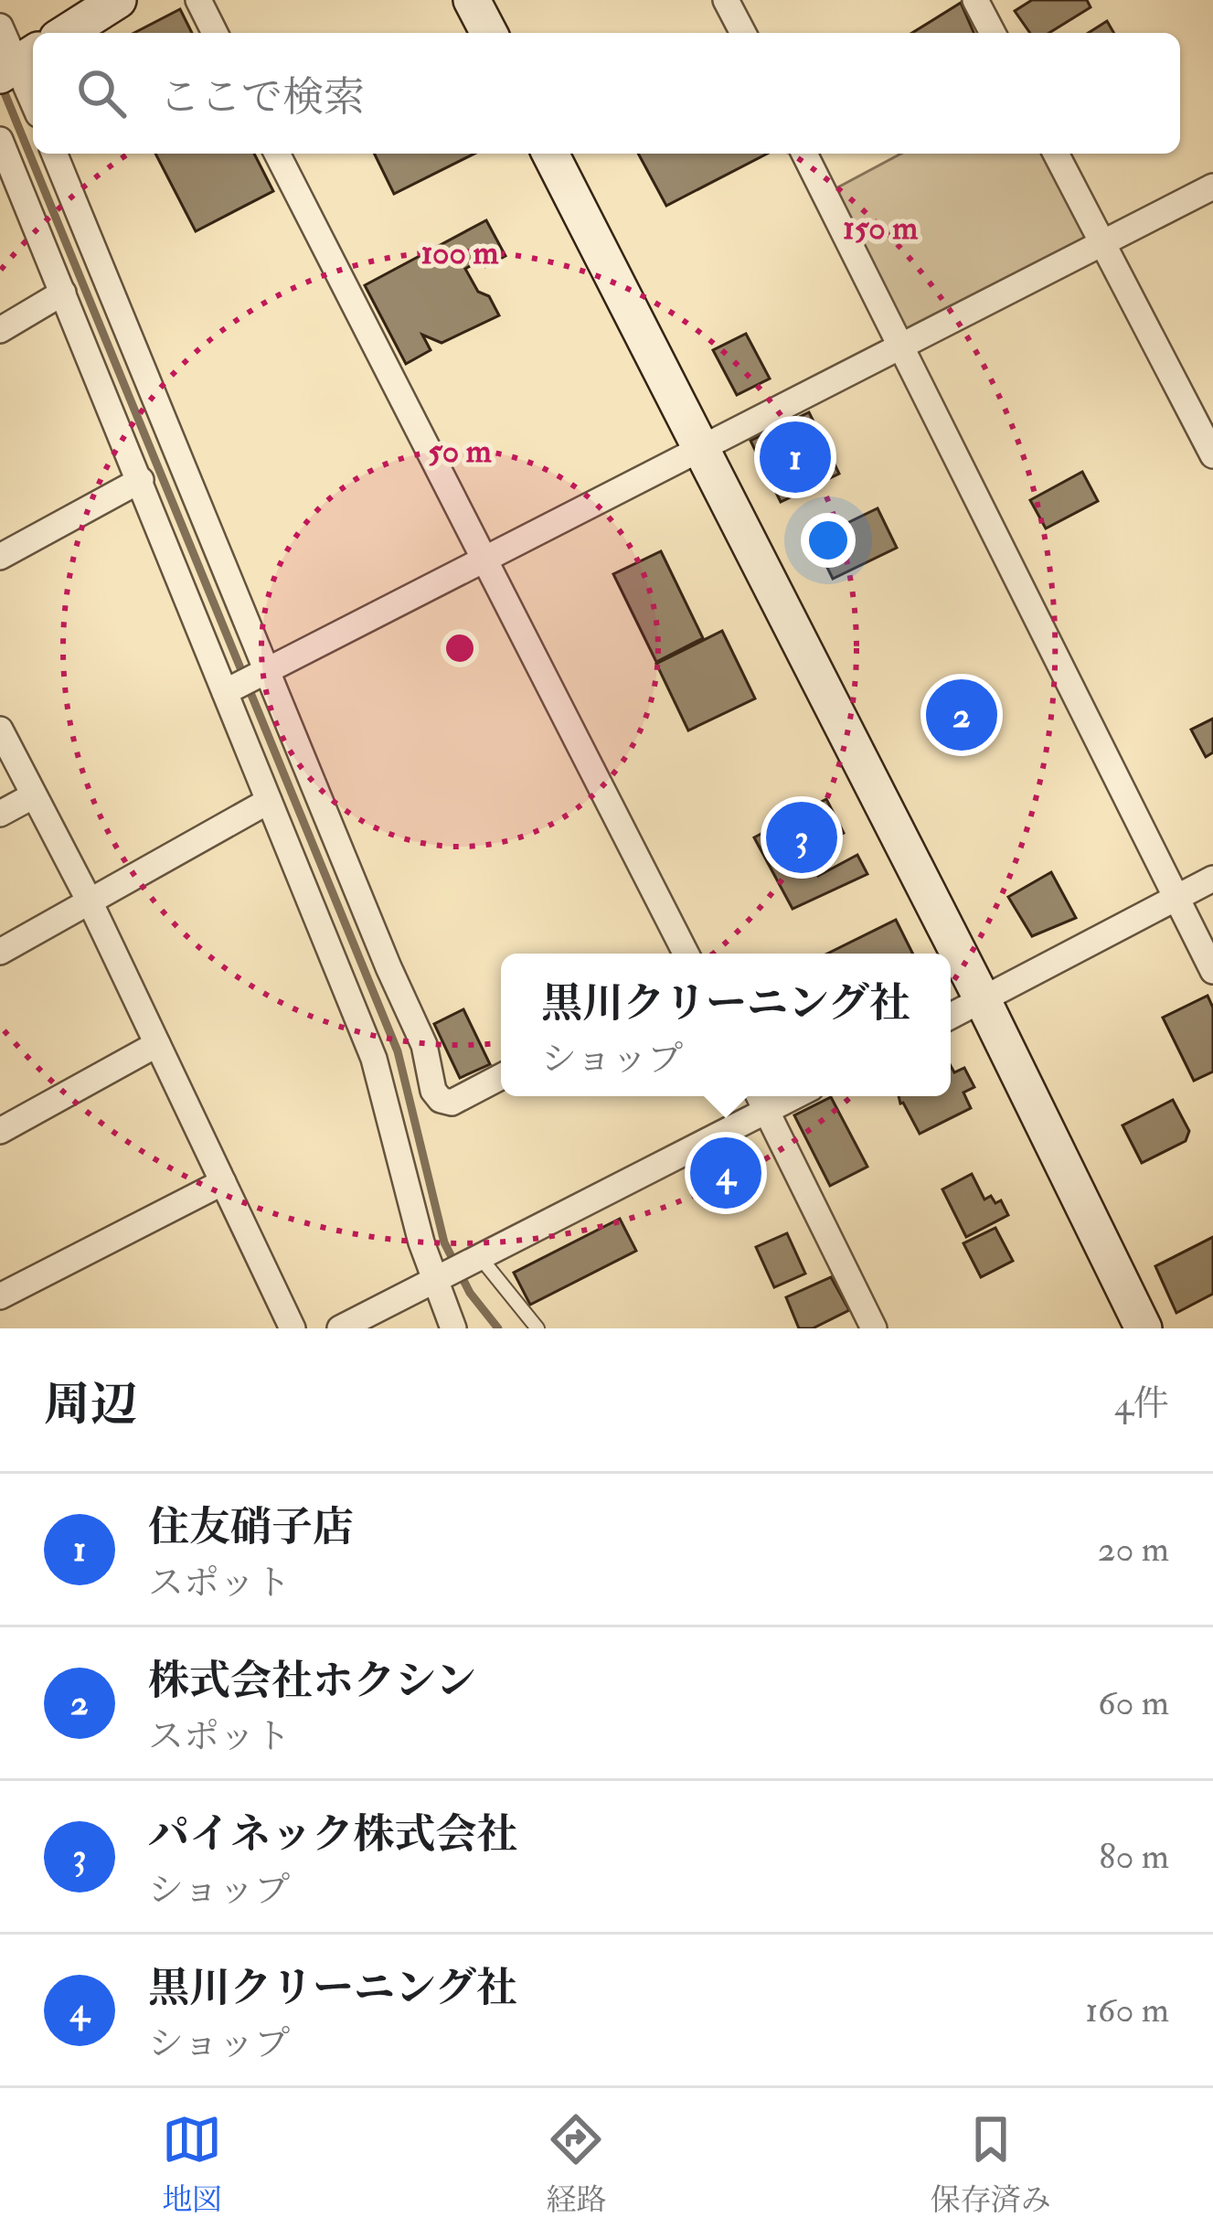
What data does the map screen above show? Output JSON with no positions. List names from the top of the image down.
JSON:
{
  "page": {
    "search": "ここで検索",
    "pins": [
      "1",
      "2",
      "3",
      "4"
    ],
    "popup": ["黒川クリーニング社", "ショップ"],
    "heading": ["周辺", "4件"],
    "list": [
      {
        "mark": "1",
        "name": "住友硝子店",
        "note": "スポット",
        "value": "20 m"
      },
      {
        "mark": "2",
        "name": "株式会社ホクシン",
        "note": "スポット",
        "value": "60 m"
      },
      {
        "mark": "3",
        "name": "パイネック株式会社",
        "note": "ショップ",
        "value": "80 m"
      },
      {
        "mark": "4",
        "name": "黒川クリーニング社",
        "note": "ショップ",
        "value": "160 m"
      }
    ],
    "nav": ["地図", "経路", "保存済み"]
  },
  "rings": ["150 m", "100 m", "50 m"]
}
